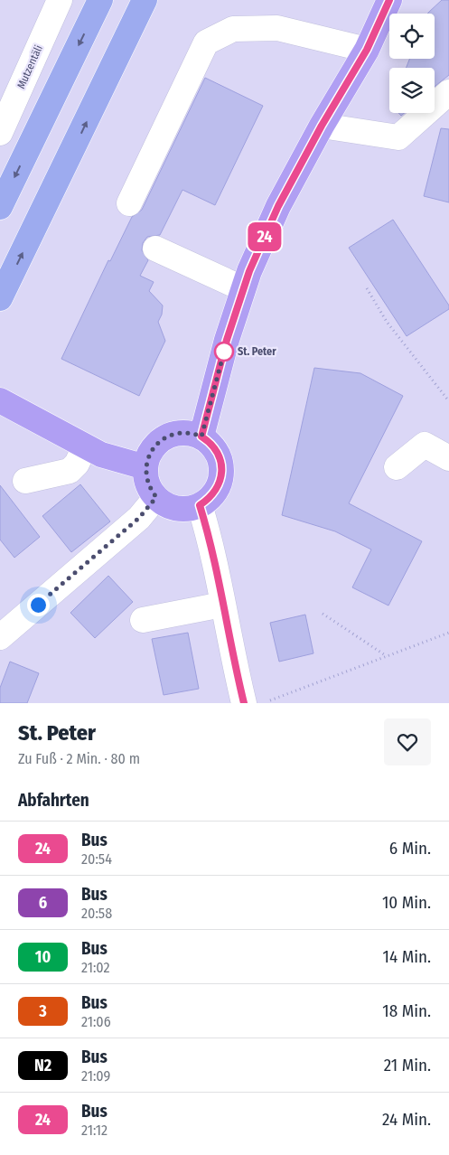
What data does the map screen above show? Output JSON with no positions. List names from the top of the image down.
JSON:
{
  "streets": {
    "street": ["Mutzentäli"]
  },
  "places": ["St. Peter"],
  "lines": ["bus line 24"],
  "page": {
    "on_map": "24",
    "heading": [
      ["St. Peter", "Zu Fuß · 2 Min. · 80 m"],
      "Abfahrten"
    ],
    "list": [
      {
        "mark": "24",
        "name": "Bus",
        "note": "20:54",
        "value": "6 Min."
      },
      {
        "mark": "6",
        "name": "Bus",
        "note": "20:58",
        "value": "10 Min."
      },
      {
        "mark": "10",
        "name": "Bus",
        "note": "21:02",
        "value": "14 Min."
      },
      {
        "mark": "3",
        "name": "Bus",
        "note": "21:06",
        "value": "18 Min."
      },
      {
        "mark": "N2",
        "name": "Bus",
        "note": "21:09",
        "value": "21 Min."
      },
      {
        "mark": "24",
        "name": "Bus",
        "note": "21:12",
        "value": "24 Min."
      }
    ]
  }
}
